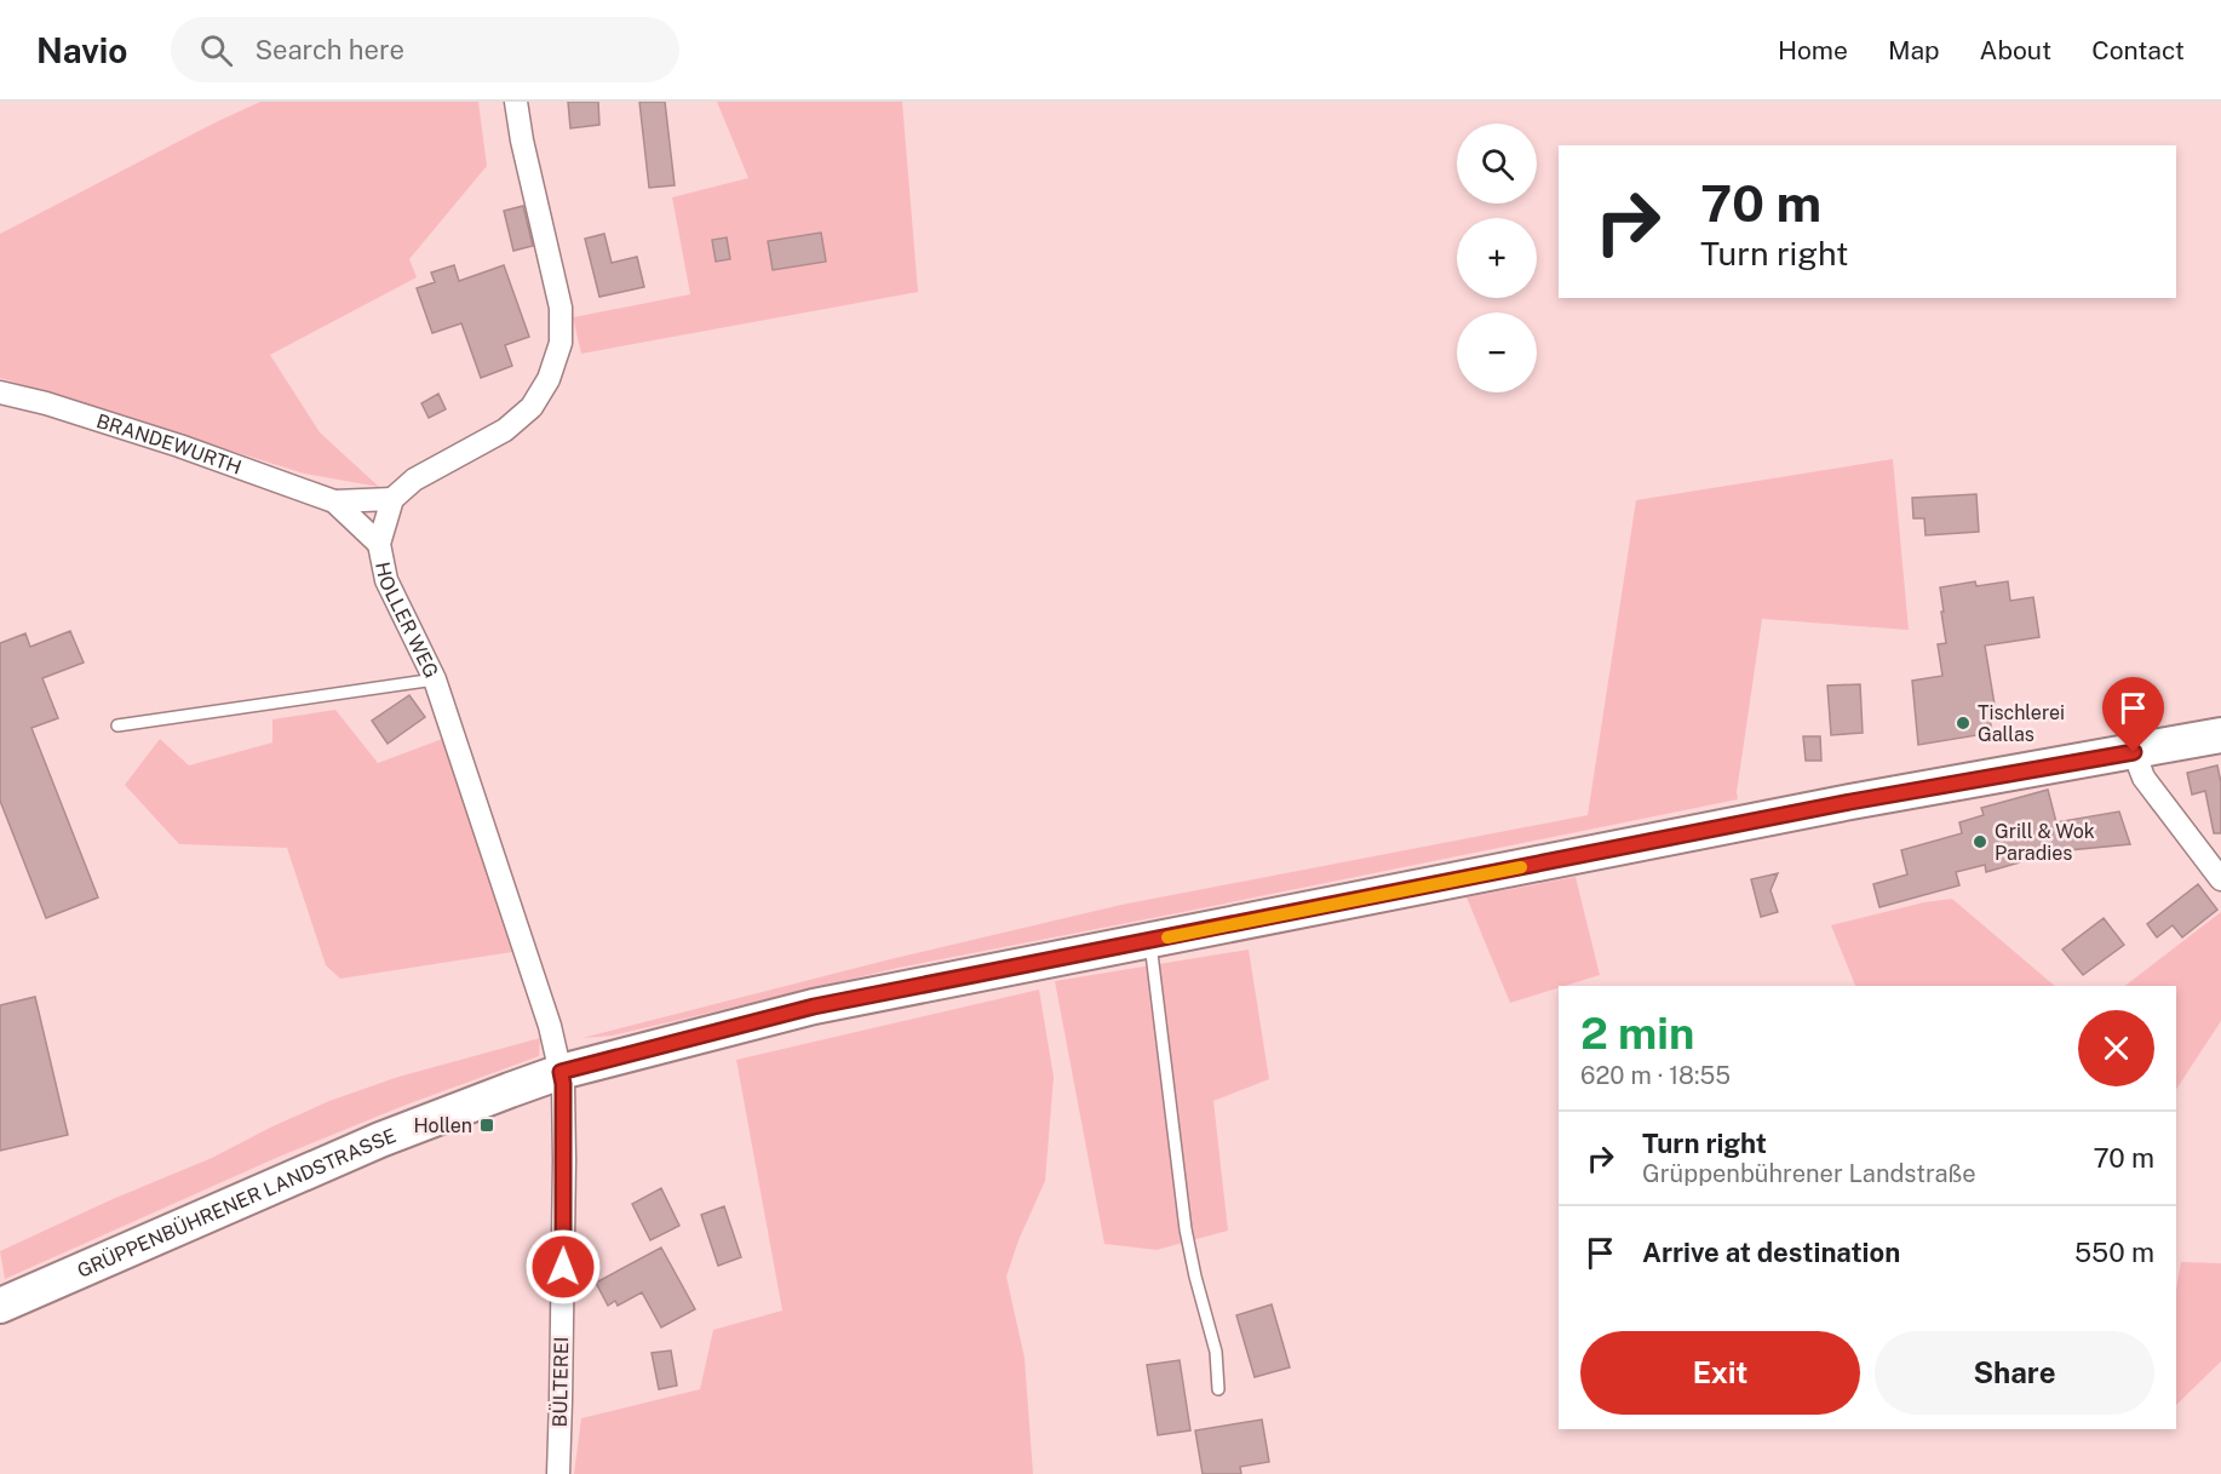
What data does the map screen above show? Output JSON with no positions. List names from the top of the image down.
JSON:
{
  "streets": {
    "main road": ["GRÜPPENBÜHRENER LANDSTRASSE"],
    "street": ["BRANDEWURTH", "HOLLER WEG", "BÜLTEREI"]
  },
  "crossings": [
    ["BRANDEWURTH", "HOLLER WEG"],
    ["HOLLER WEG", "GRÜPPENBÜHRENER LANDSTRASSE"],
    ["HOLLER WEG", "BÜLTEREI"],
    ["GRÜPPENBÜHRENER LANDSTRASSE", "BÜLTEREI"]
  ],
  "places": {
    "other": ["Tischlerei Gallas", "Grill & Wok Paradies"],
    "transit": ["Hollen"]
  },
  "page": {
    "header": "Navio",
    "search": "Search here",
    "nav": [
      "Home",
      "Map",
      "About",
      "Contact"
    ],
    "map_buttons": ["+", "−"],
    "turn": ["70 m", "Turn right"],
    "heading": ["2 min", "620 m · 18:55"],
    "list": [
      {
        "name": "Turn right",
        "note": "Grüppenbührener Landstraße",
        "value": "70 m"
      },
      {
        "name": "Arrive at destination",
        "value": "550 m"
      }
    ],
    "buttons": ["Exit", "Share"]
  }
}
